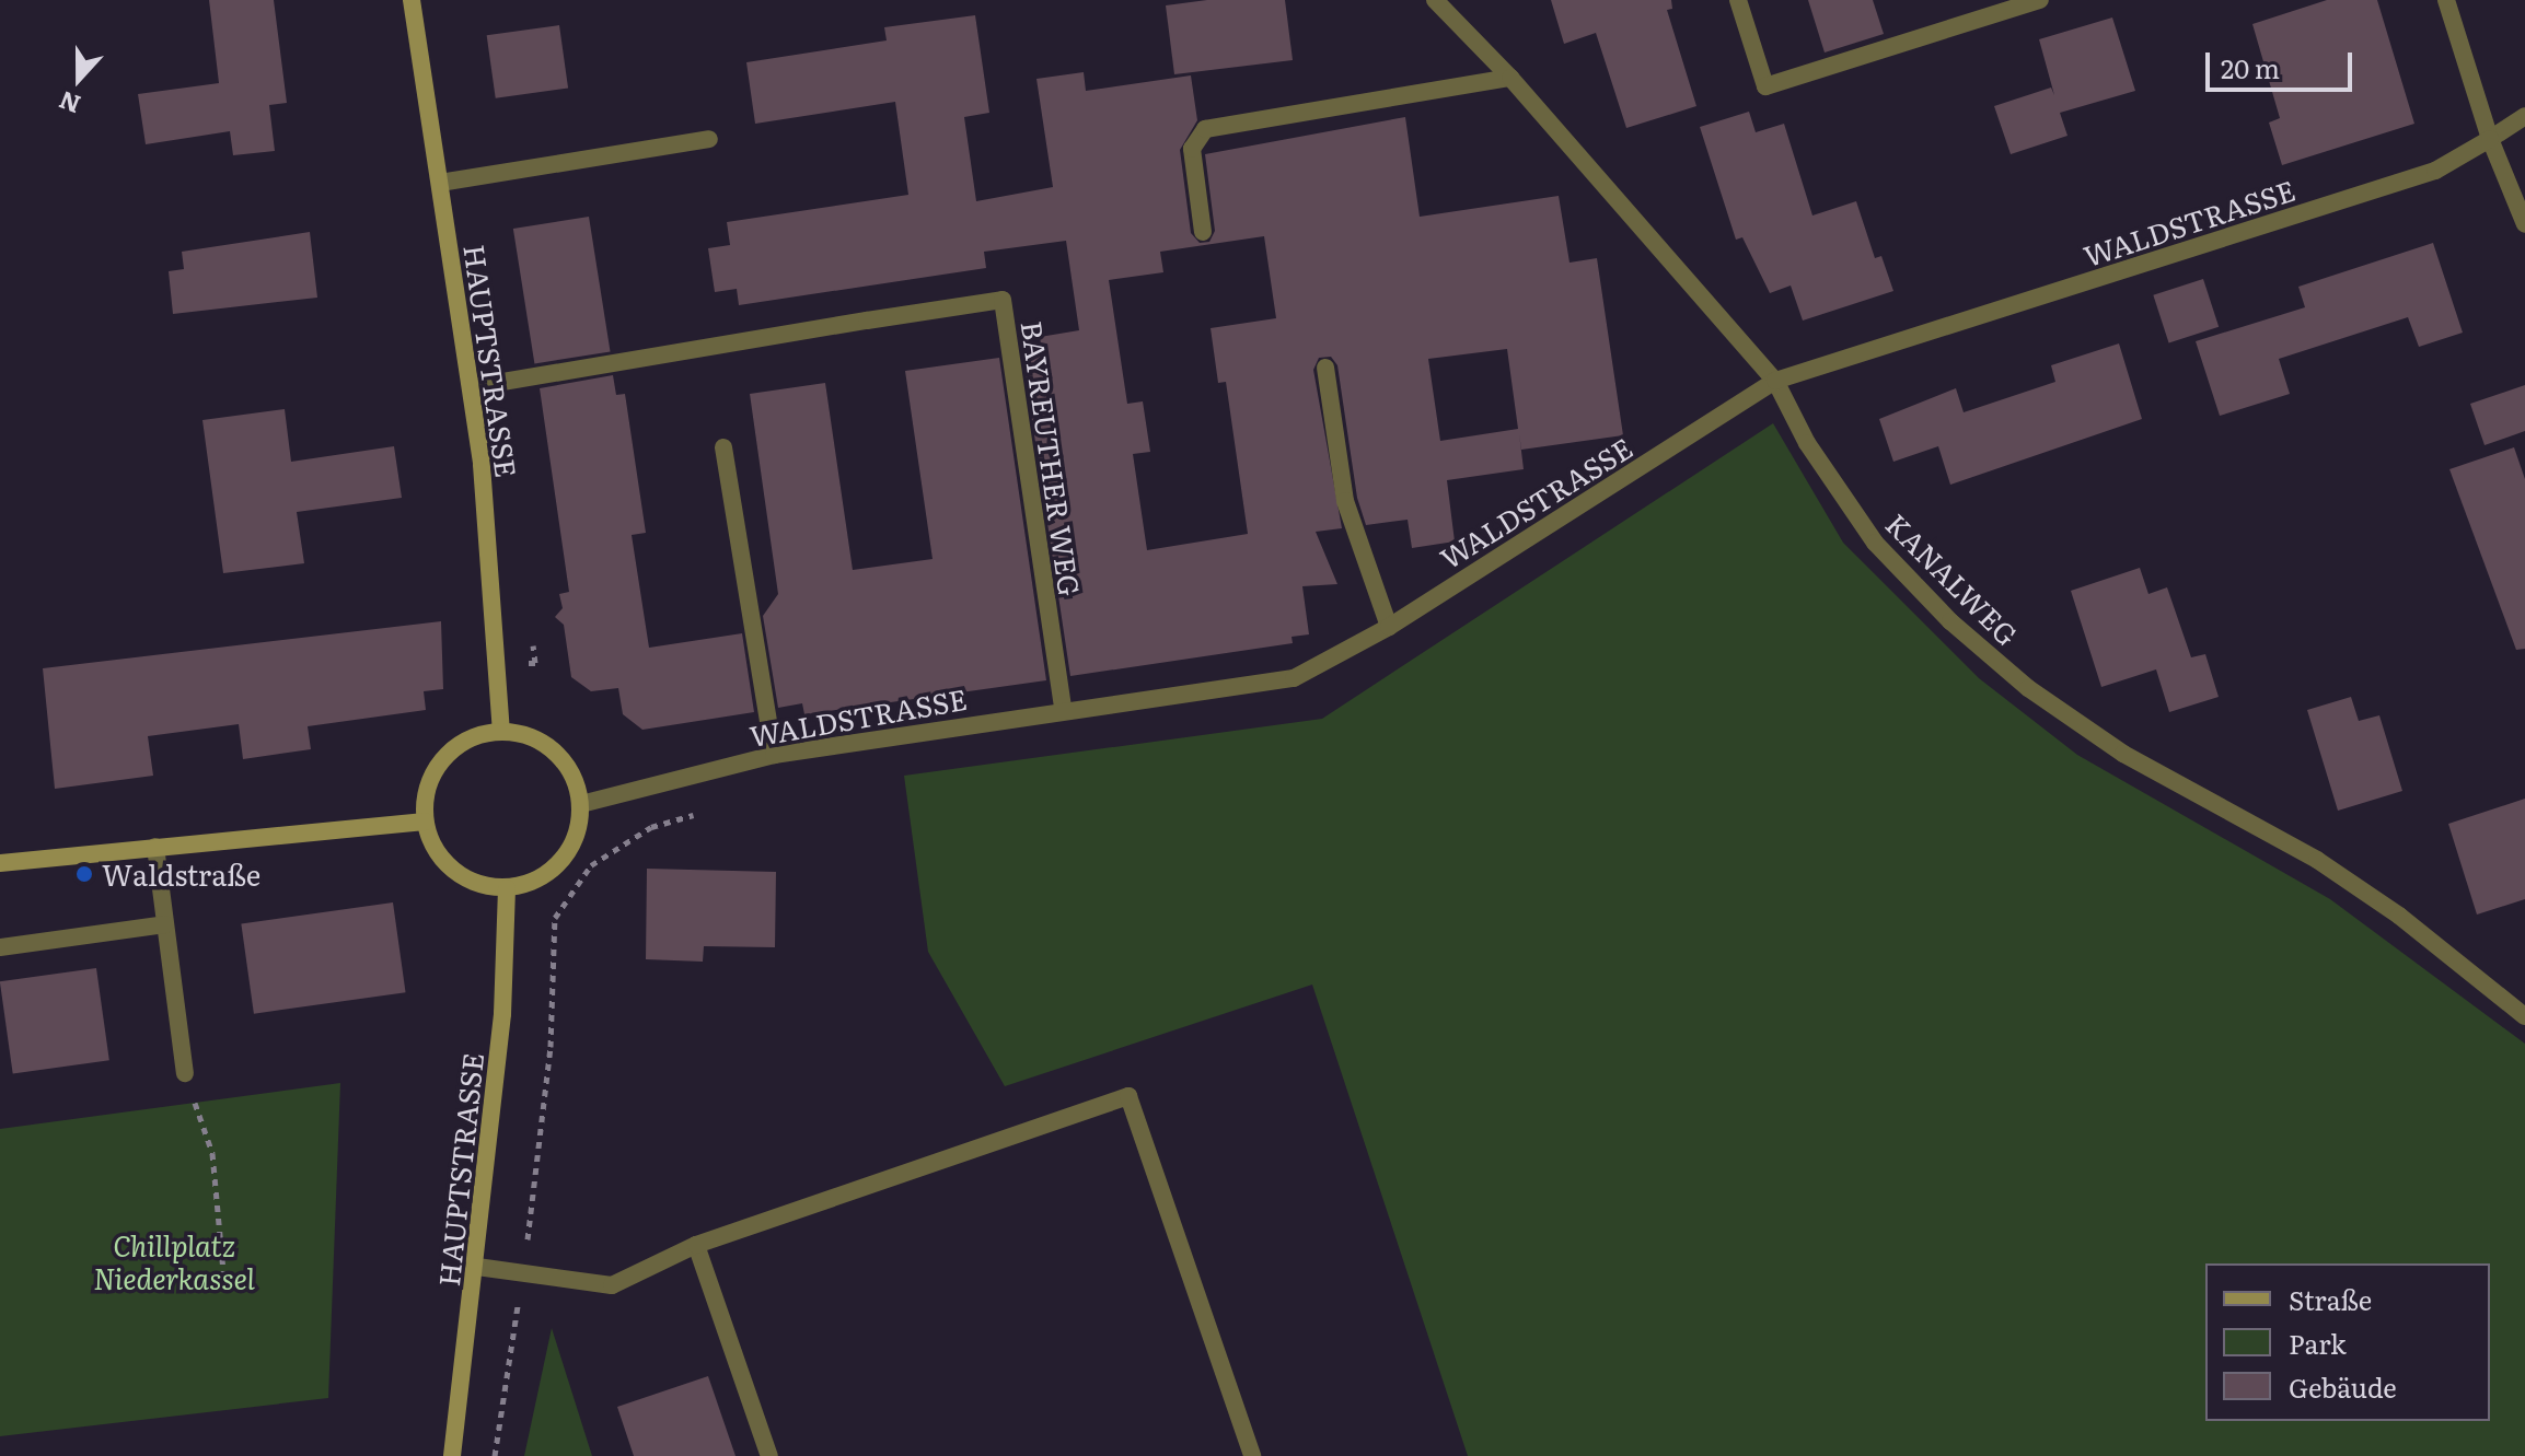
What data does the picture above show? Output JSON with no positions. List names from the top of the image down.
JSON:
{
  "streets": {
    "street": [
      "WALDSTRASSE",
      "HAUPTSTRASSE",
      "BAYREUTHER WEG",
      "KANALWEG"
    ]
  },
  "crossings": [
    ["WALDSTRASSE", "HAUPTSTRASSE"],
    ["WALDSTRASSE", "BAYREUTHER WEG"],
    ["WALDSTRASSE", "KANALWEG"],
    ["HAUPTSTRASSE", "BAYREUTHER WEG"]
  ],
  "parks": ["Chillplatz Niederkassel"],
  "places": ["Waldstraße"],
  "legend": ["Straße", "Park", "Gebäude"],
  "scale_bar": "20 m",
  "north": "bottom"
}
